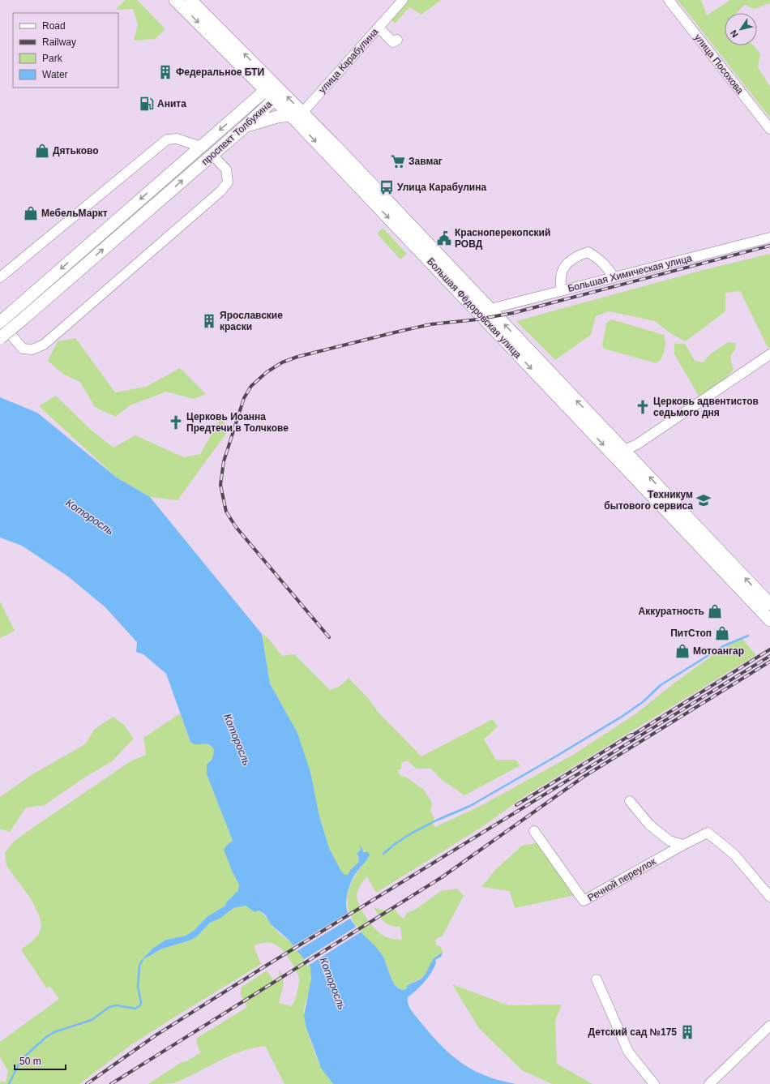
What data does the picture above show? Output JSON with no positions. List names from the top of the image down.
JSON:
{
  "streets": {
    "main road": ["проспект Толбухина", "Большая Фёдоровская улица"],
    "street": [
      "улица Карабулина",
      "улица Посохова",
      "Большая Химическая улица",
      "Речной переулок"
    ]
  },
  "crossings": [
    ["улица Карабулина", "Большая Фёдоровская улица"],
    ["проспект Толбухина", "Большая Фёдоровская улица"],
    ["Большая Химическая улица", "Большая Фёдоровская улица"]
  ],
  "water": ["Которосль"],
  "places": {
    "building": ["Федеральное БТИ", "Ярославские краски", "Детский сад №175"],
    "fuel station": ["Анита"],
    "shop": [
      "Дятьково",
      "МебельМаркт",
      "Аккуратность",
      "ПитСтоп",
      "Мотоангар"
    ],
    "supermarket": ["Завмаг"],
    "bus stop": ["Улица Карабулина"],
    "public building": ["Красноперекопский РОВД"],
    "church": ["Церковь адвентистов седьмого дня", "Церковь Иоанна Предтечи в Толчкове"],
    "school or university": ["Техникум бытового сервиса"]
  },
  "legend": [
    "Road",
    "Railway",
    "Park",
    "Water"
  ],
  "scale_bar": "50 m",
  "north": "bottom left"
}
